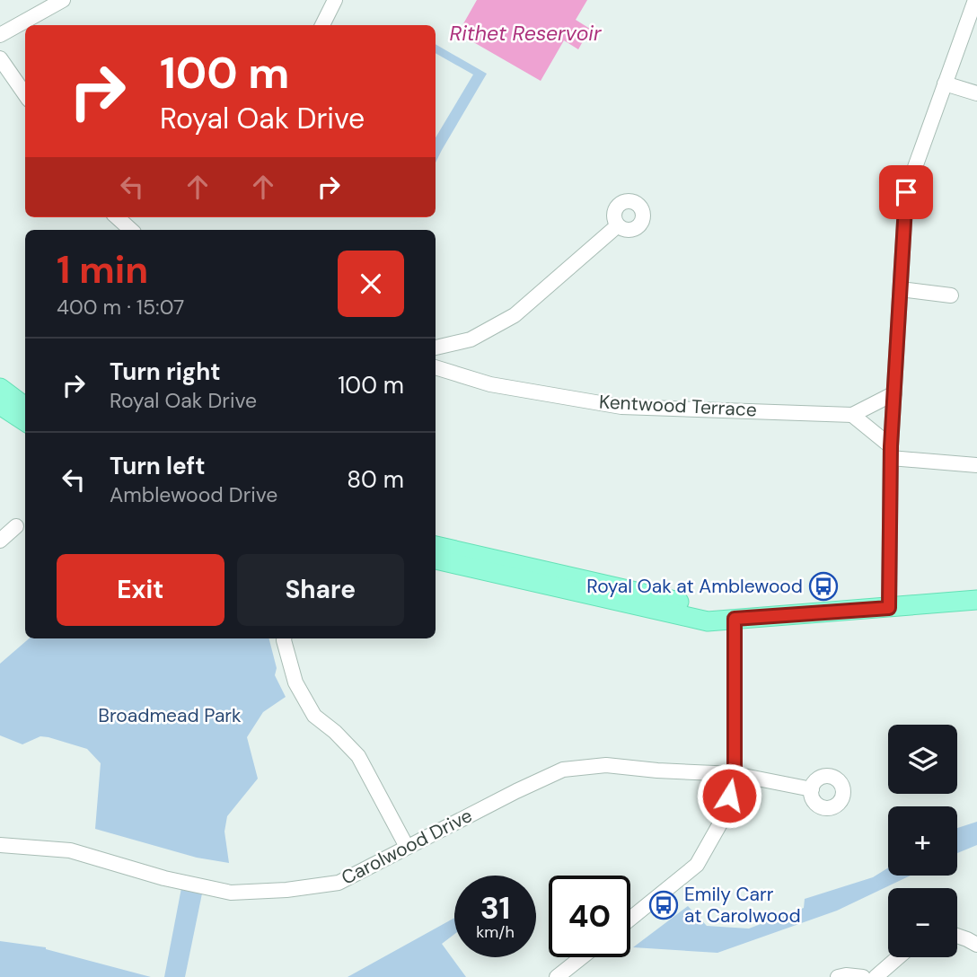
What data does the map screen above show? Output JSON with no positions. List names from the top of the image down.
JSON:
{
  "streets": {
    "street": ["Kentwood Terrace", "Carolwood Drive"]
  },
  "water": ["Rithet Reservoir"],
  "parks": ["Broadmead Park"],
  "places": {
    "bus stop": ["Royal Oak at Amblewood", "Emily Carr at Carolwood"]
  },
  "page": {
    "turn": ["100 m", "Royal Oak Drive"],
    "heading": ["1 min", "400 m · 15:07"],
    "list": [
      {
        "name": "Turn right",
        "note": "Royal Oak Drive",
        "value": "100 m"
      },
      {
        "name": "Turn left",
        "note": "Amblewood Drive",
        "value": "80 m"
      }
    ],
    "buttons": ["Exit", "Share"],
    "map_buttons": ["+", "−"],
    "speed": "31 km/h",
    "limit": "40"
  }
}
